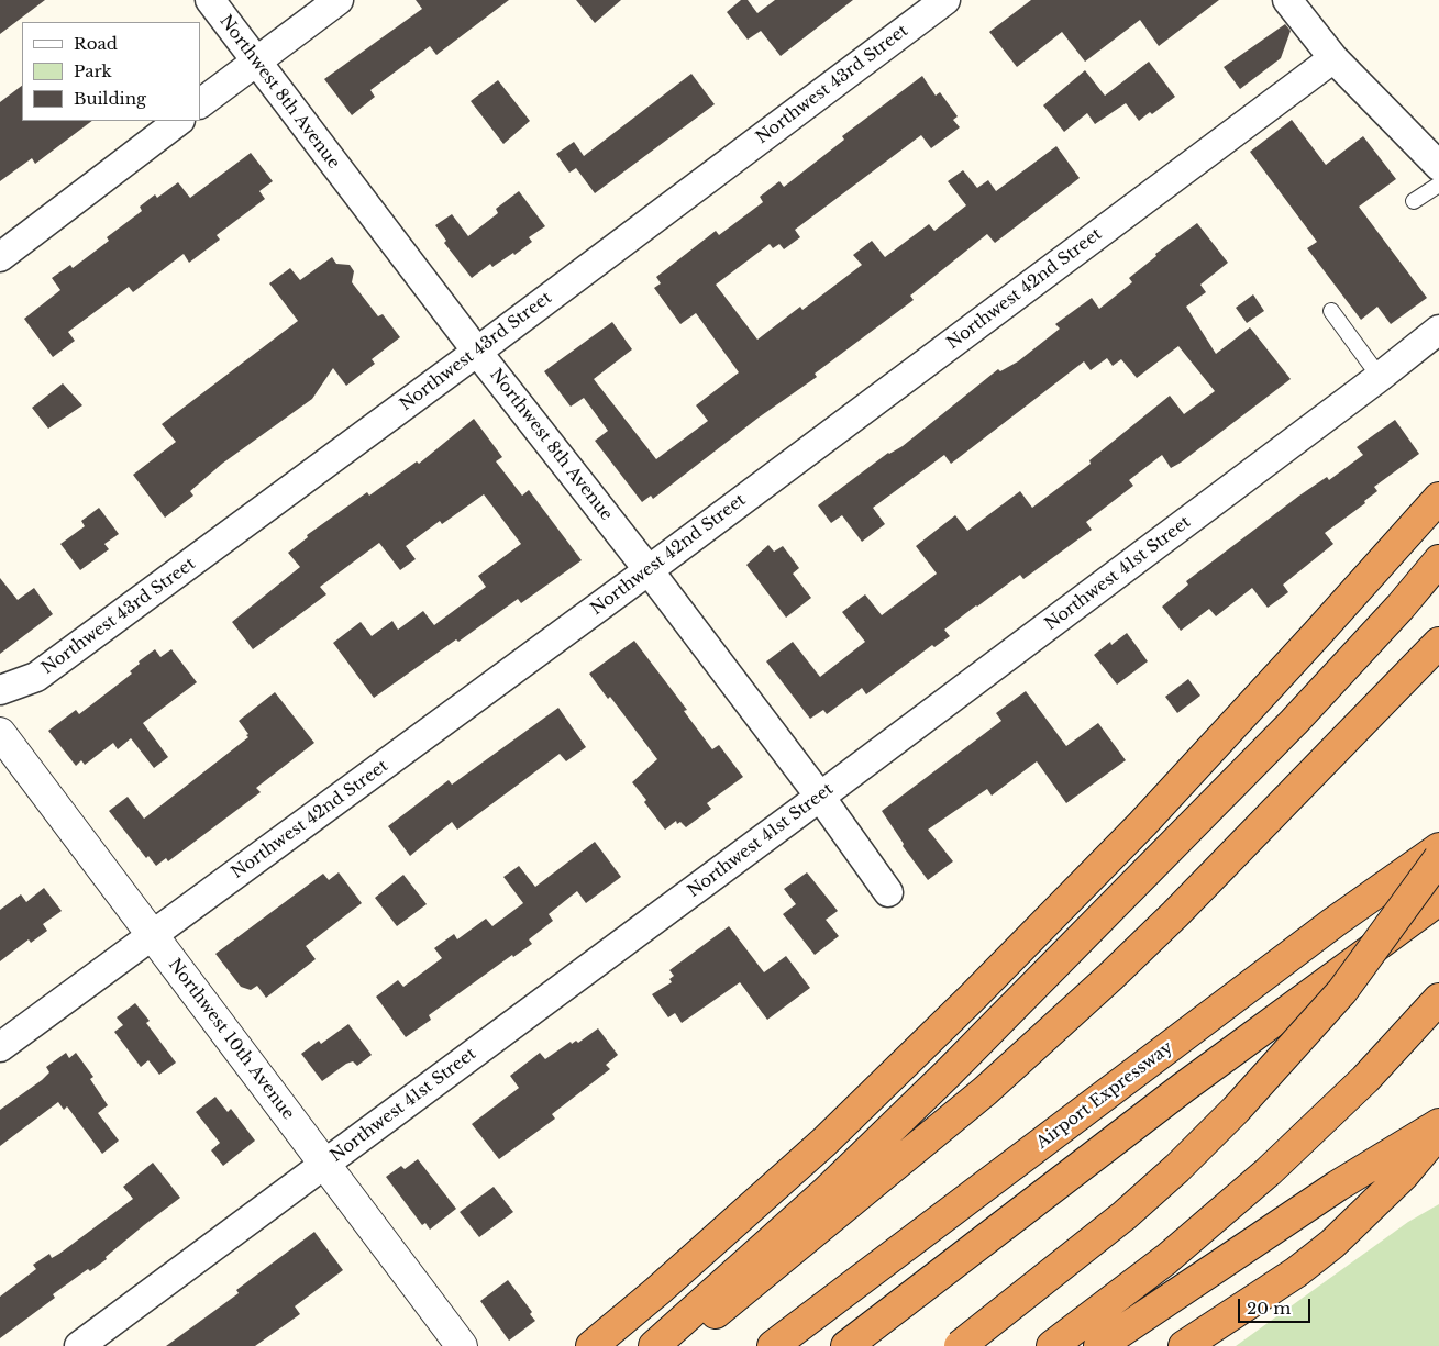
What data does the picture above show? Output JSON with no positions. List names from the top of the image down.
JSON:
{
  "streets": {
    "highway": ["Airport Expressway"],
    "street": [
      "Northwest 43rd Street",
      "Northwest 8th Avenue",
      "Northwest 42nd Street",
      "Northwest 41st Street",
      "Northwest 10th Avenue"
    ]
  },
  "crossings": [
    ["Northwest 43rd Street", "Northwest 8th Avenue"],
    ["Northwest 8th Avenue", "Northwest 42nd Street"],
    ["Northwest 8th Avenue", "Northwest 41st Street"],
    ["Northwest 42nd Street", "Northwest 10th Avenue"],
    ["Northwest 41st Street", "Northwest 10th Avenue"]
  ],
  "legend": ["Road", "Park", "Building"],
  "scale_bar": "20 m"
}
